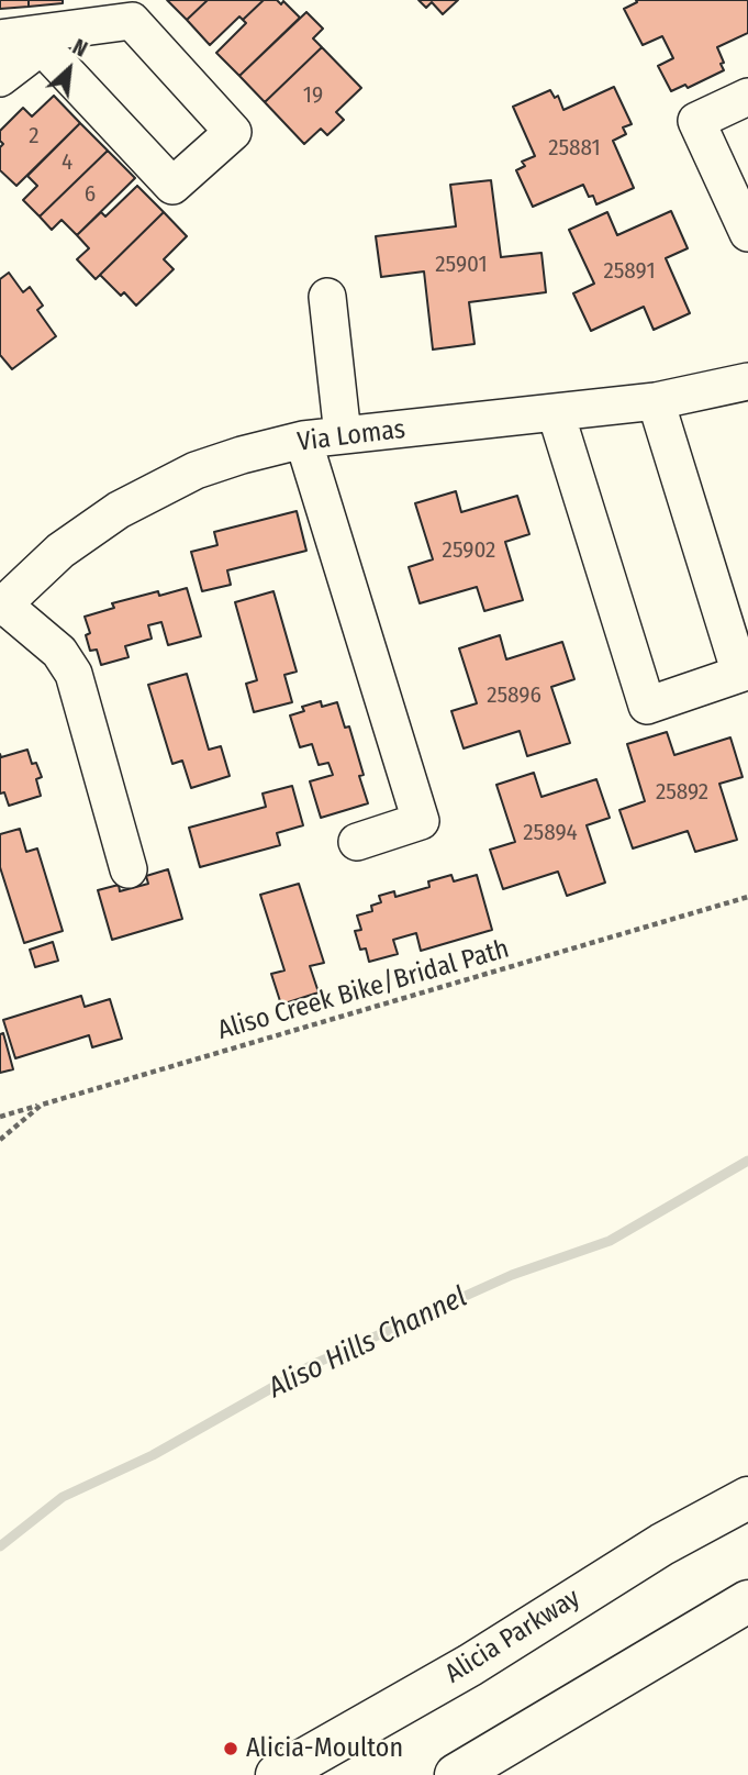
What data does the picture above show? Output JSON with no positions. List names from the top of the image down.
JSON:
{
  "streets": {
    "main road": ["Alicia Parkway"],
    "street": ["Via Lomas"],
    "path": ["Aliso Creek Bike/Bridal Path"]
  },
  "water": ["Aliso Hills Channel"],
  "places": ["Alicia-Moulton"],
  "house_numbers": [
    "19",
    "2",
    "25881",
    "4",
    "6",
    "25901",
    "25891",
    "25902",
    "25896",
    "25892",
    "25894"
  ],
  "north": "top right"
}
